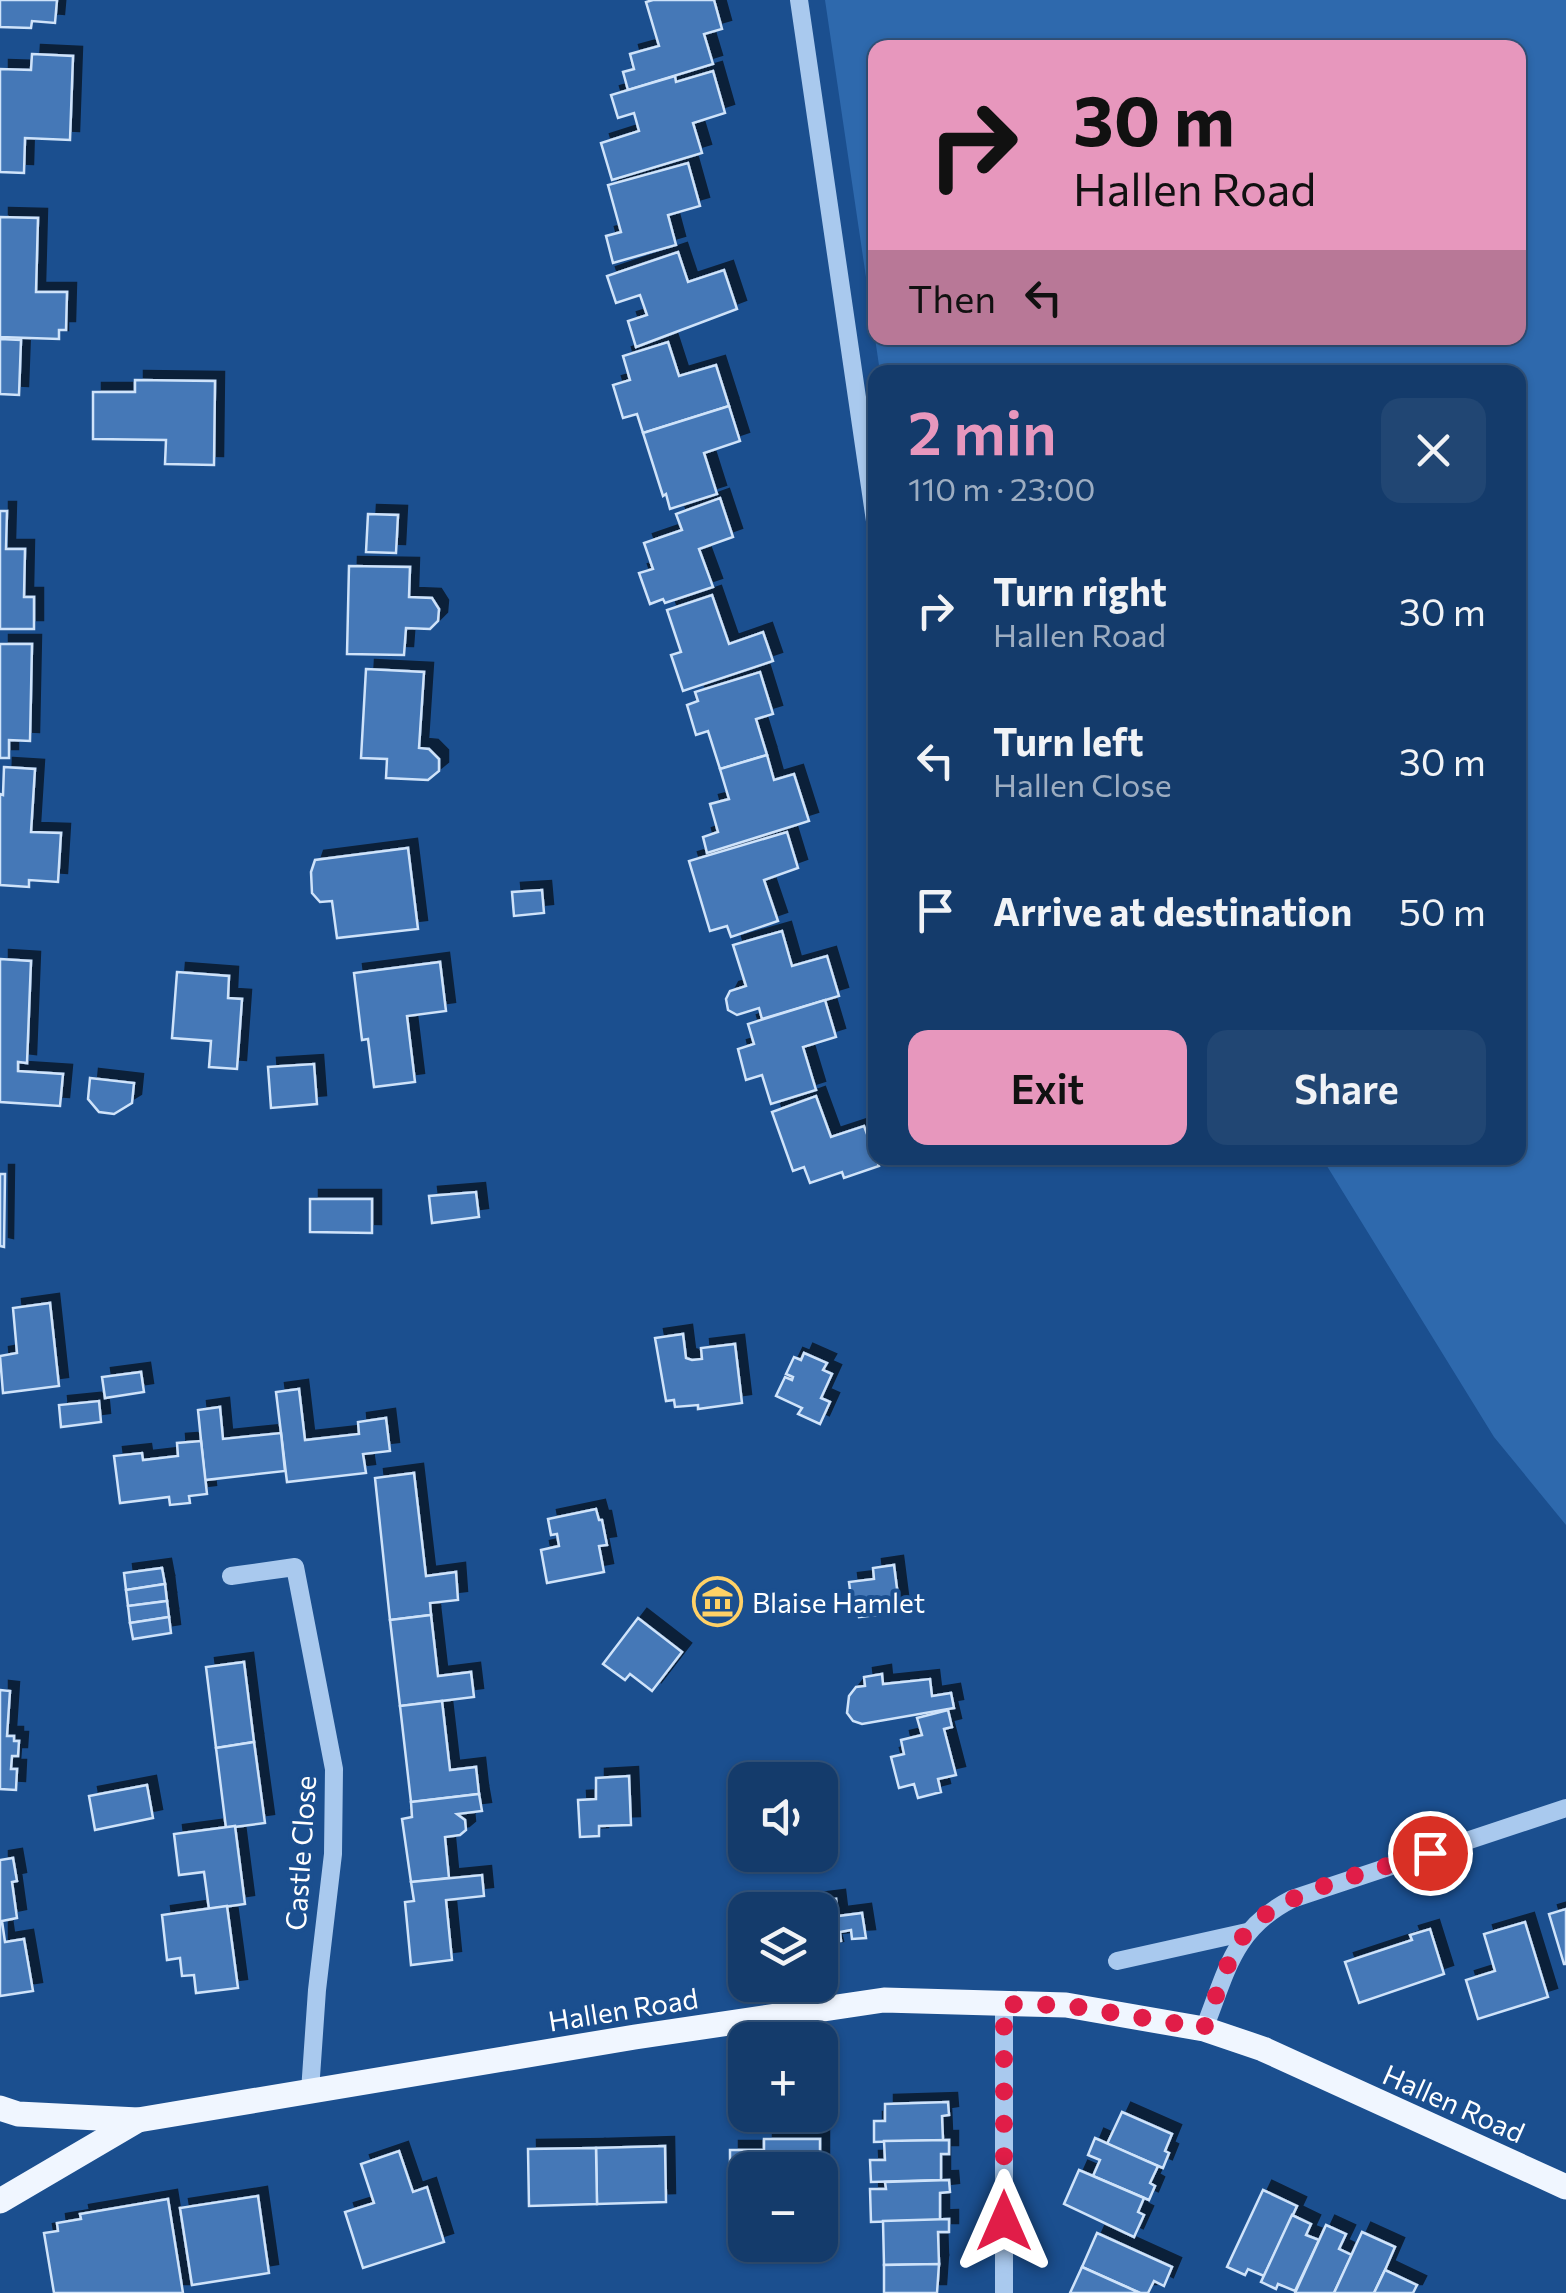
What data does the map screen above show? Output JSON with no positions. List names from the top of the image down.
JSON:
{
  "streets": {
    "main road": ["Hallen Road"],
    "street": ["Castle Close"]
  },
  "crossings": [
    ["Castle Close", "Hallen Road"]
  ],
  "places": {
    "museum": ["Blaise Hamlet"]
  },
  "page": {
    "turn": ["30 m", "Hallen Road"],
    "then": "Then",
    "heading": ["2 min", "110 m · 23:00"],
    "list": [
      {
        "name": "Turn right",
        "note": "Hallen Road",
        "value": "30 m"
      },
      {
        "name": "Turn left",
        "note": "Hallen Close",
        "value": "30 m"
      },
      {
        "name": "Arrive at destination",
        "value": "50 m"
      }
    ],
    "buttons": ["Exit", "Share"],
    "map_buttons": ["+", "−"]
  }
}
